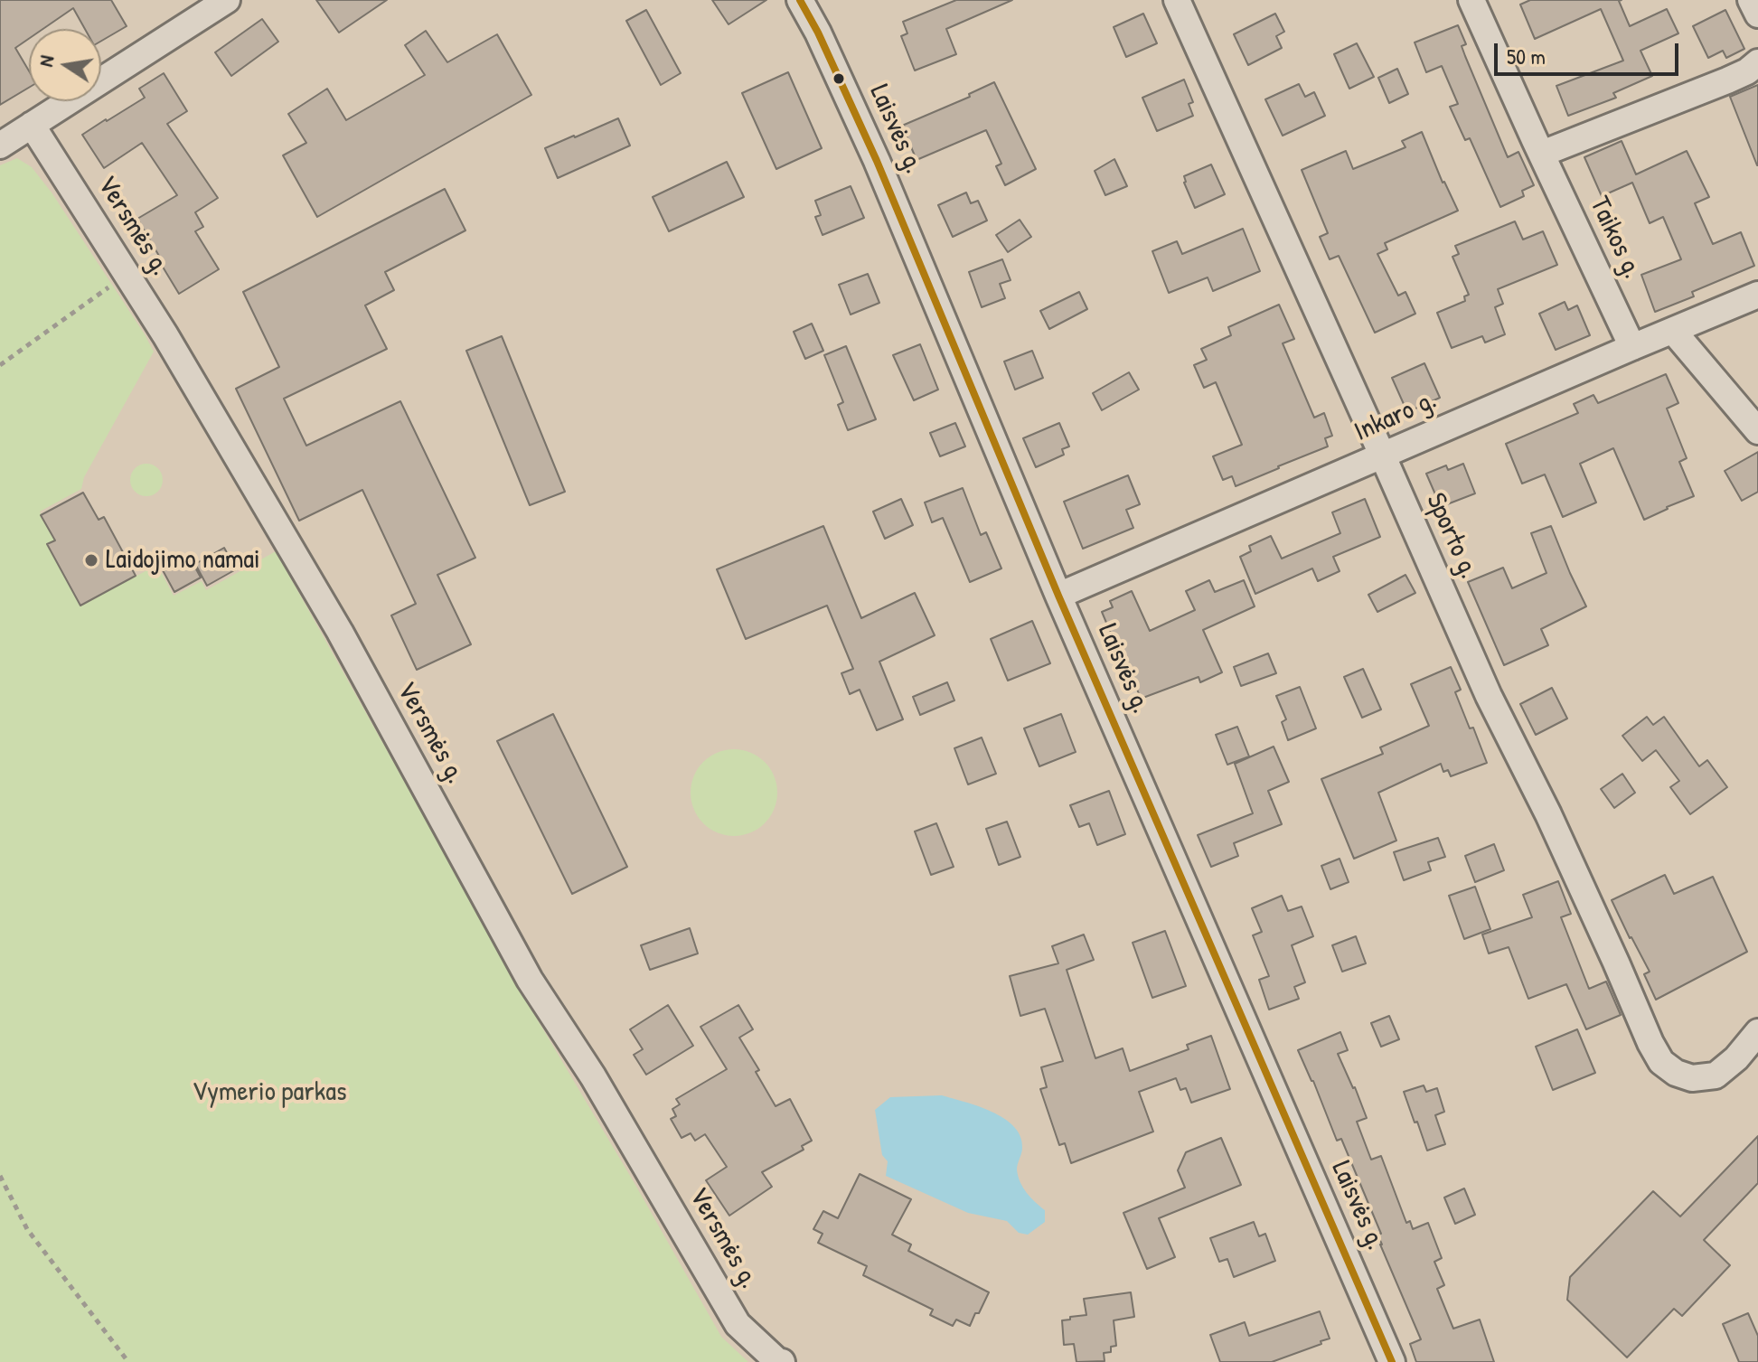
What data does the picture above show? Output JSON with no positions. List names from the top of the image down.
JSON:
{
  "streets": {
    "street": [
      "Laisvės g.",
      "Versmės g.",
      "Taikos g.",
      "Inkaro g.",
      "Sporto g."
    ]
  },
  "crossings": [
    ["Laisvės g.", "Inkaro g."],
    ["Taikos g.", "Inkaro g."],
    ["Inkaro g.", "Sporto g."]
  ],
  "parks": ["Vymerio parkas"],
  "places": ["Laidojimo namai"],
  "scale_bar": "50 m",
  "north": "left"
}
